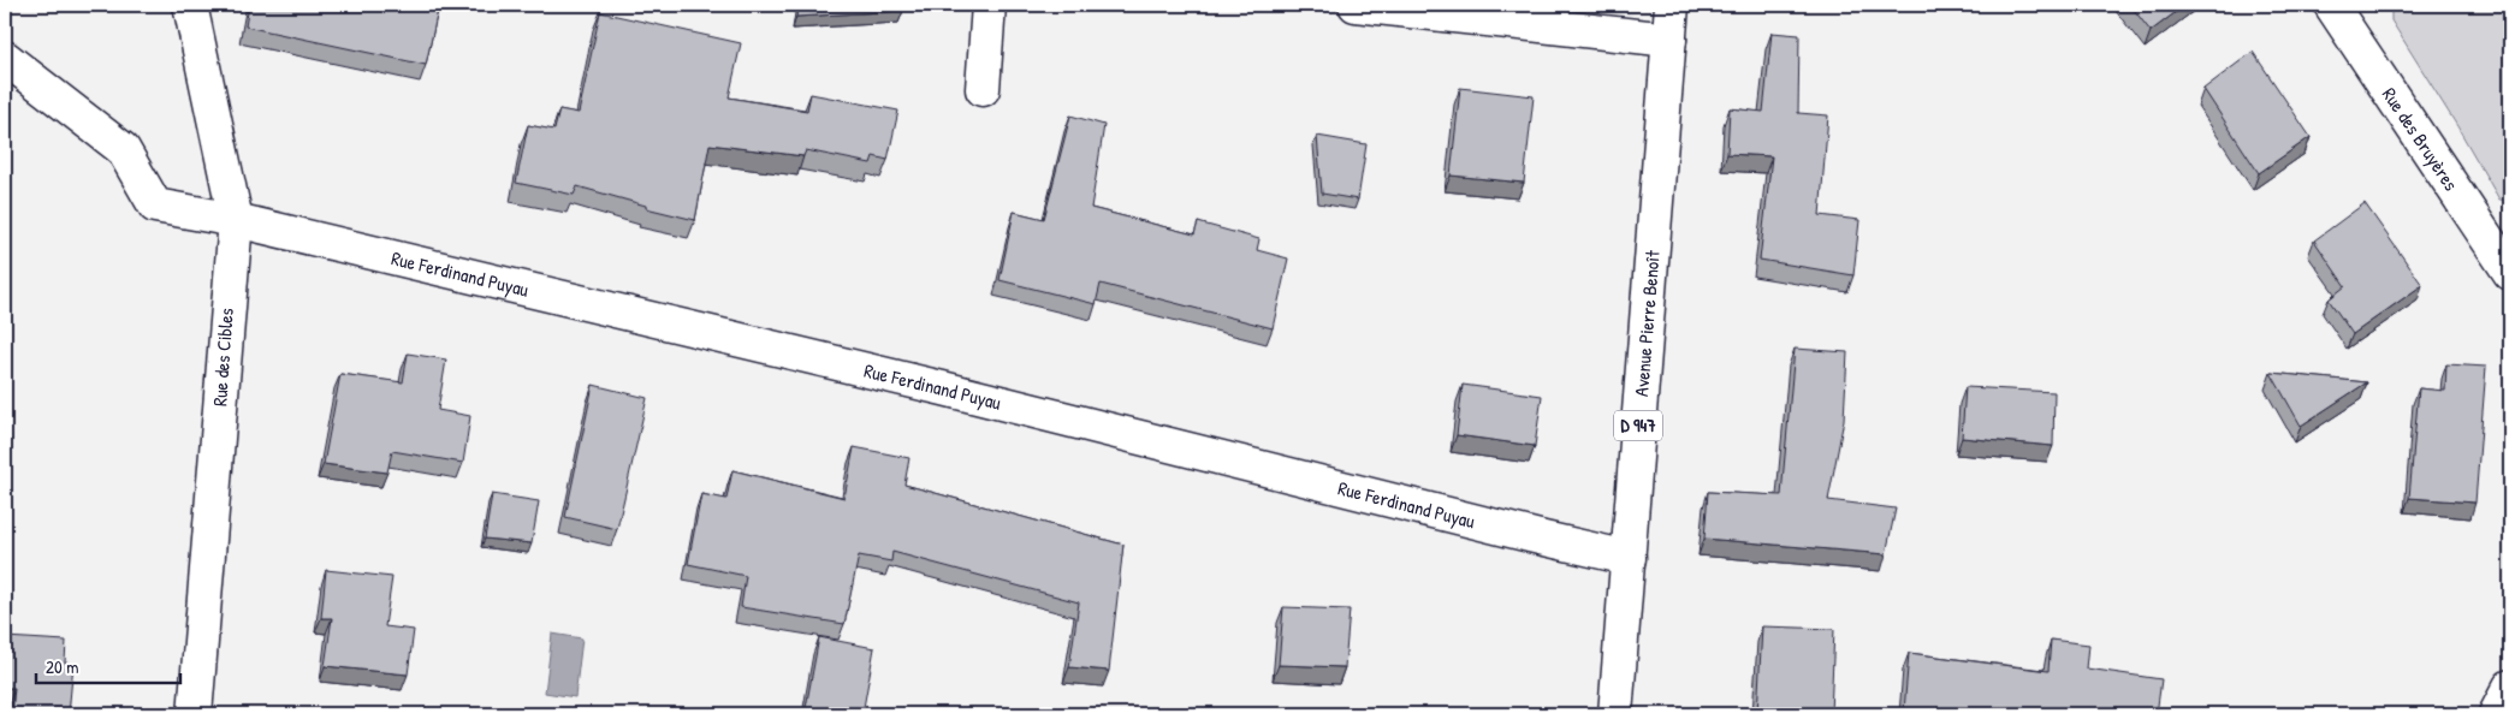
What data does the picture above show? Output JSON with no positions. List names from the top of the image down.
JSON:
{
  "streets": {
    "street": [
      "Rue des Bruyères",
      "Rue Ferdinand Puyau",
      "Avenue Pierre Benoît",
      "Rue des Cibles",
      "D 947"
    ]
  },
  "crossings": [
    ["Rue Ferdinand Puyau", "Avenue Pierre Benoît"],
    ["Rue Ferdinand Puyau", "Rue des Cibles"]
  ],
  "scale_bar": "20 m"
}
